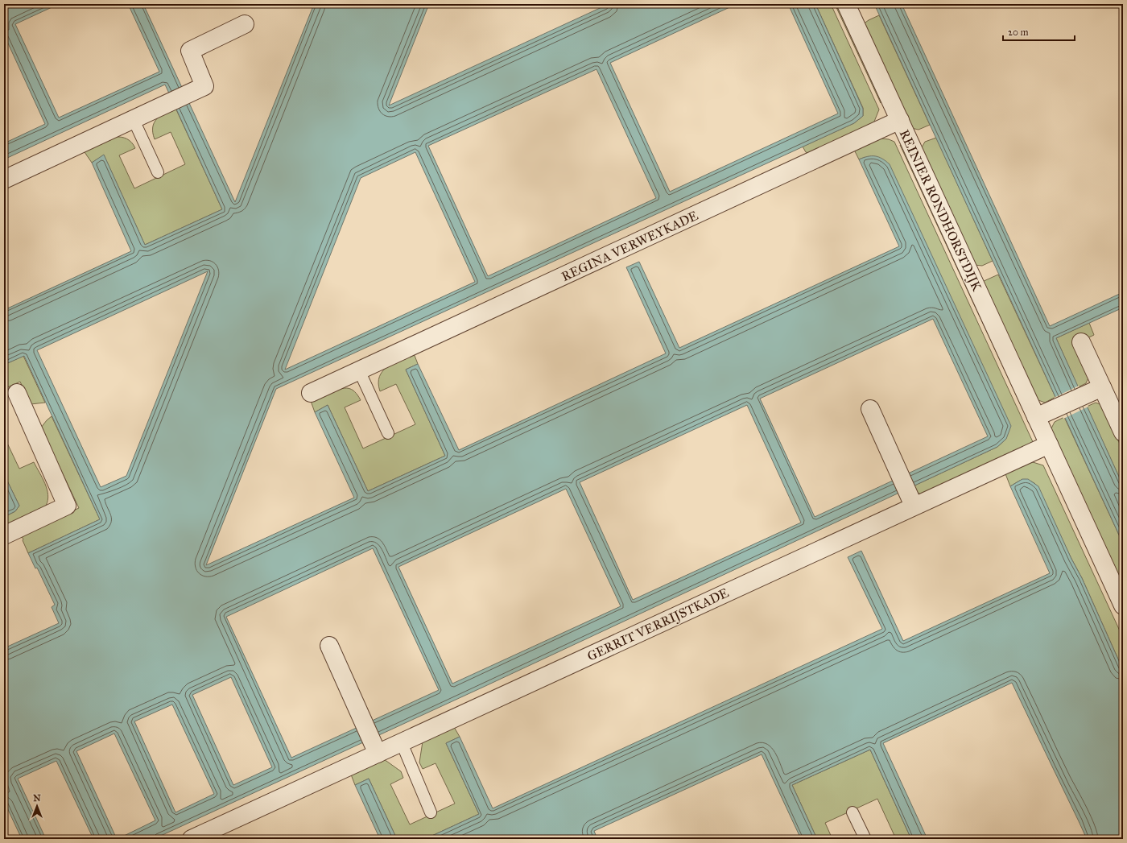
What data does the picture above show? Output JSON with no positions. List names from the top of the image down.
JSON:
{
  "streets": {
    "street": ["REINIER RONDHORSTDIJK", "REGINA VERWEYKADE", "GERRIT VERRIJSTKADE"]
  },
  "crossings": [
    ["REINIER RONDHORSTDIJK", "REGINA VERWEYKADE"],
    ["REINIER RONDHORSTDIJK", "GERRIT VERRIJSTKADE"]
  ],
  "scale_bar": "20 m",
  "north": "top"
}
